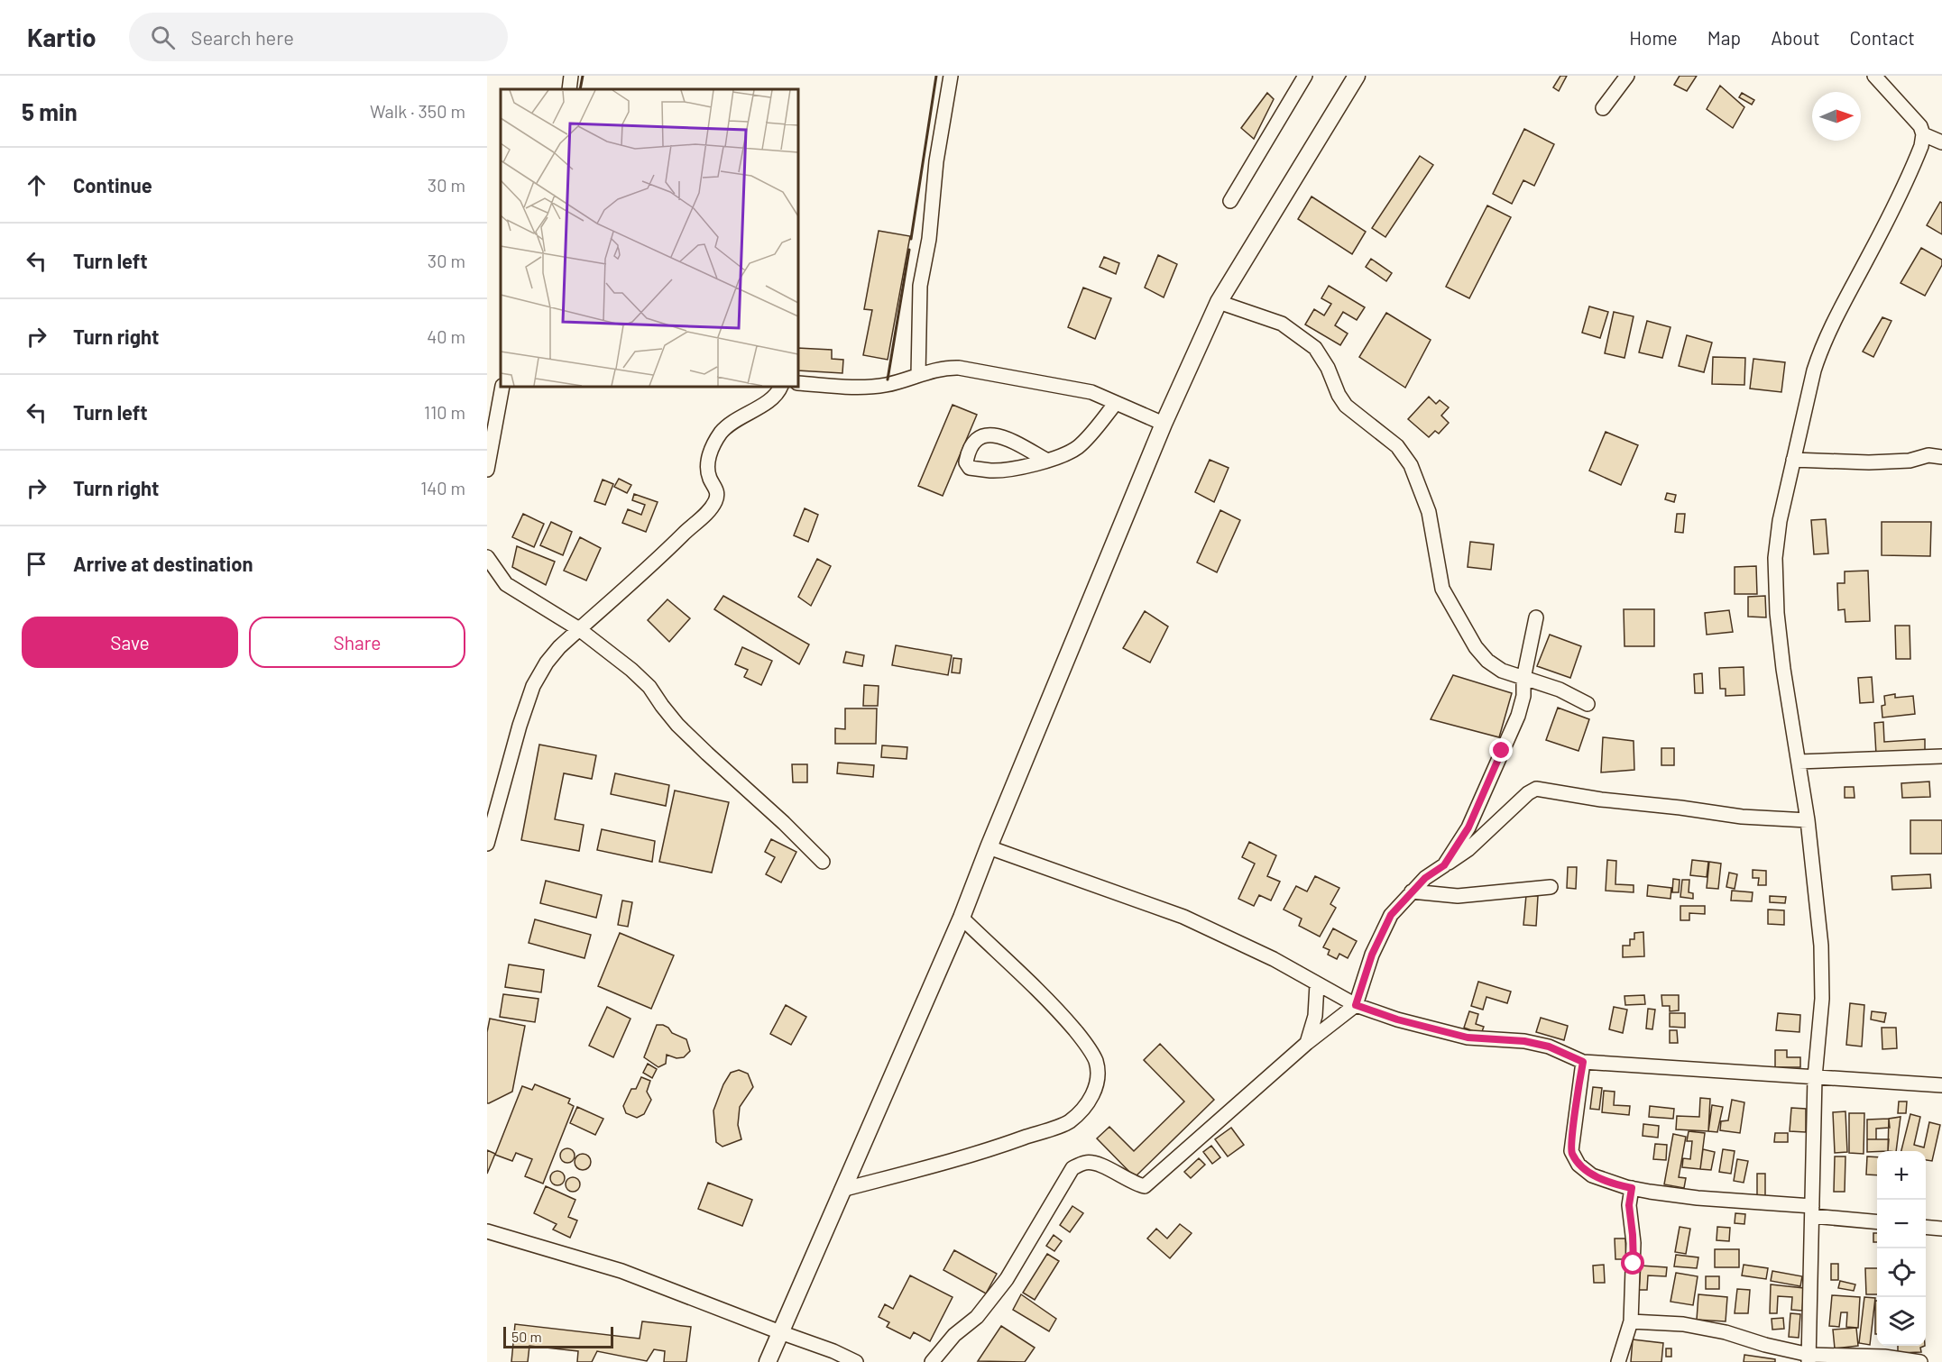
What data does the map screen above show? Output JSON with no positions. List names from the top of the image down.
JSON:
{
  "scale_bar": "50 m",
  "north": "right",
  "page": {
    "header": "Kartio",
    "search": "Search here",
    "nav": [
      "Home",
      "Map",
      "About",
      "Contact"
    ],
    "heading": ["5 min", "Walk · 350 m"],
    "list": [
      ["Continue", "30 m"],
      ["Turn left", "30 m"],
      ["Turn right", "40 m"],
      ["Turn left", "110 m"],
      ["Turn right", "140 m"],
      "Arrive at destination"
    ],
    "buttons": ["Save", "Share"],
    "map_buttons": ["+", "−"],
    "scale": "50 m"
  }
}
